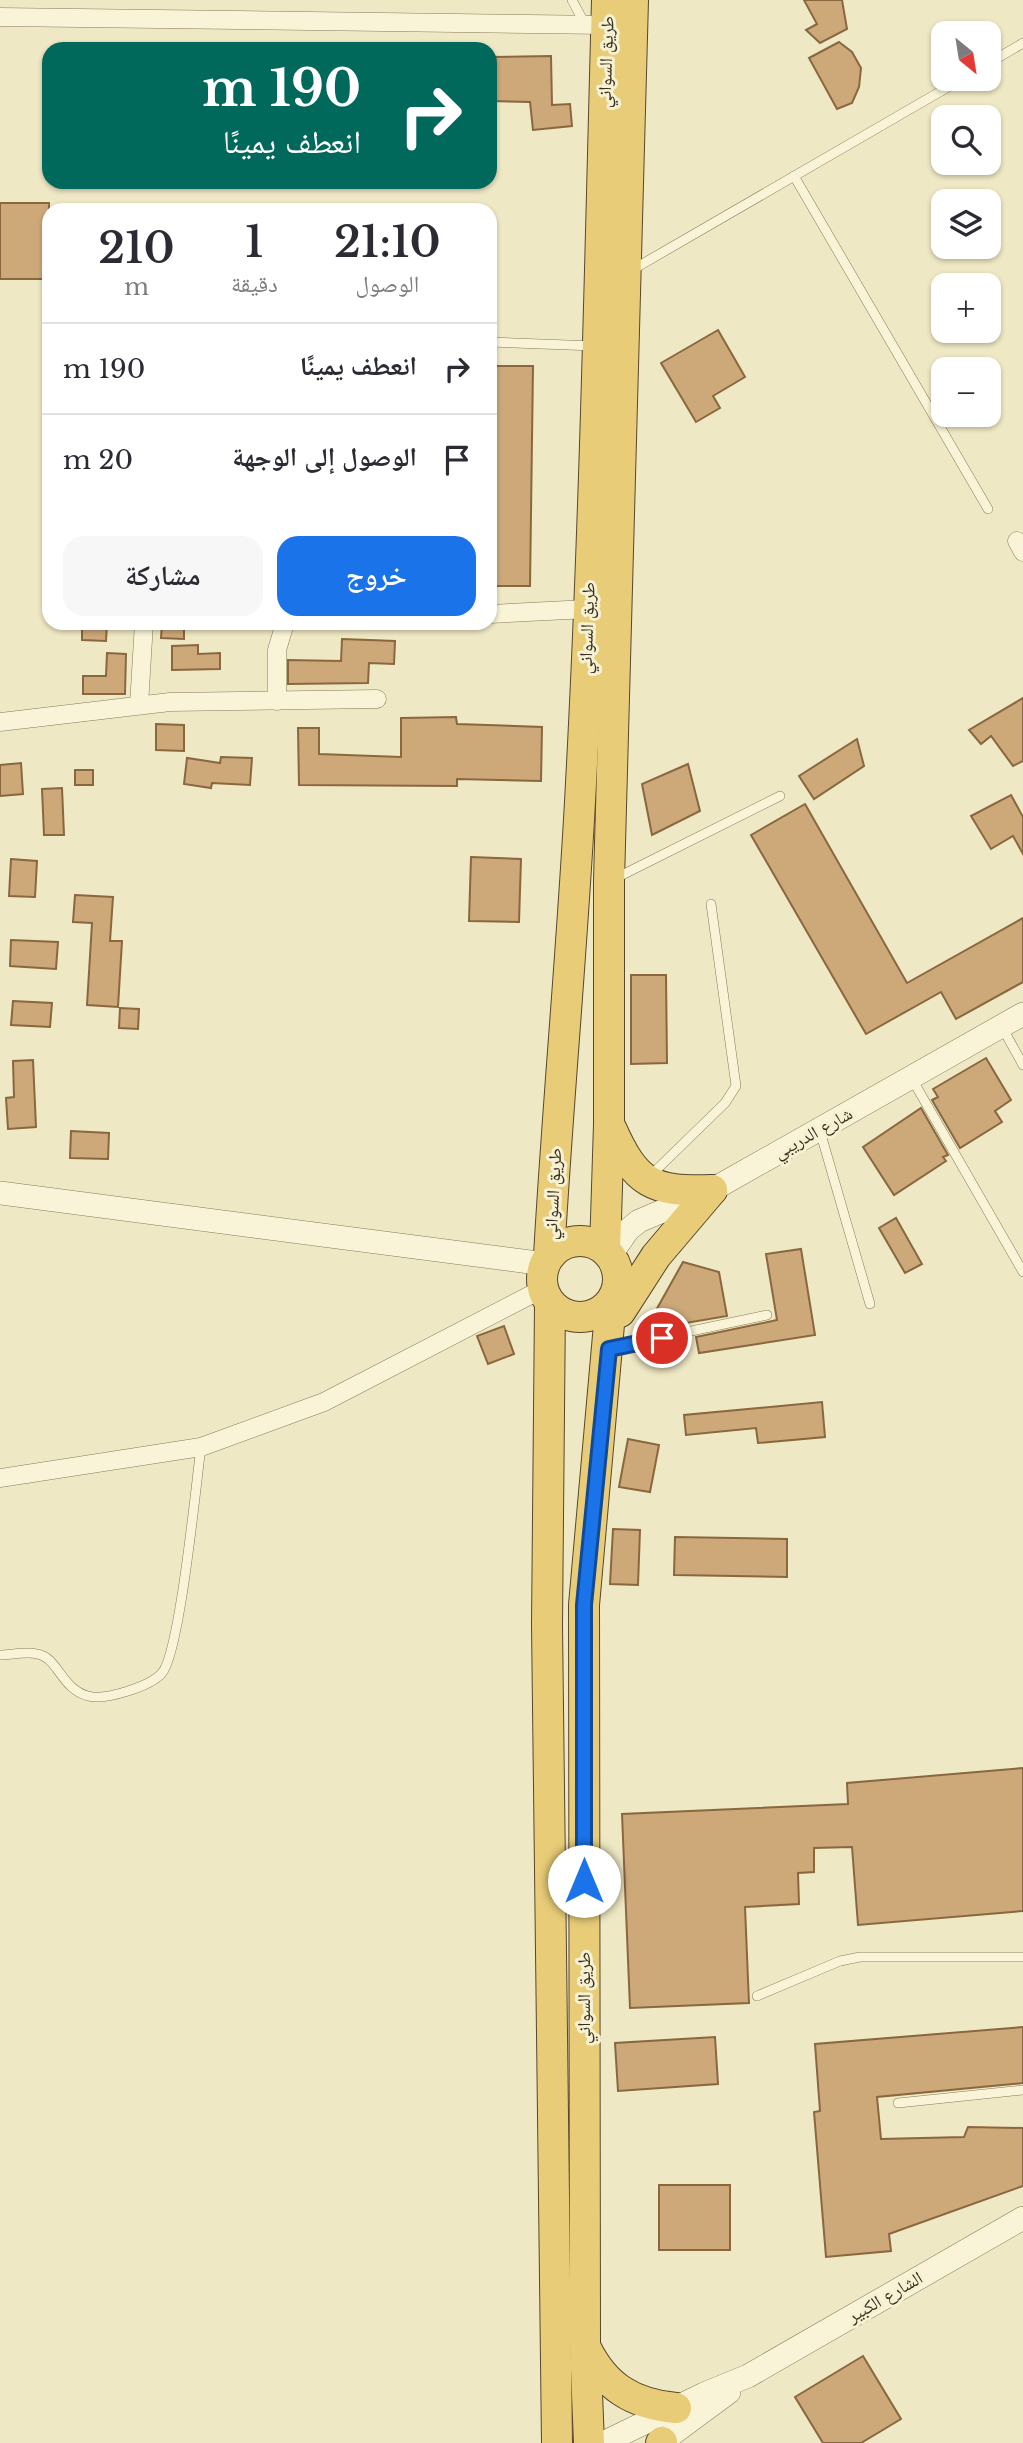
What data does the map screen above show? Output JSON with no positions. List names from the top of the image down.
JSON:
{
  "streets": {
    "highway": ["طريق السواني"],
    "street": ["شارع الدريبي", "الشارع الكبير"]
  },
  "crossings": [
    ["طريق السواني", "شارع الدريبي"]
  ],
  "north": "bottom right",
  "page": {
    "map_buttons": ["+", "−"],
    "turn": ["190 m", "انعطف يمينًا"],
    "eta": [
      "21:10",
      "الوصول",
      "1",
      "دقيقة",
      "210",
      "m"
    ],
    "list": [
      {
        "name": "انعطف يمينًا",
        "value": "190 m"
      },
      {
        "name": "الوصول إلى الوجهة",
        "value": "20 m"
      }
    ],
    "buttons": ["خروج", "مشاركة"]
  }
}
